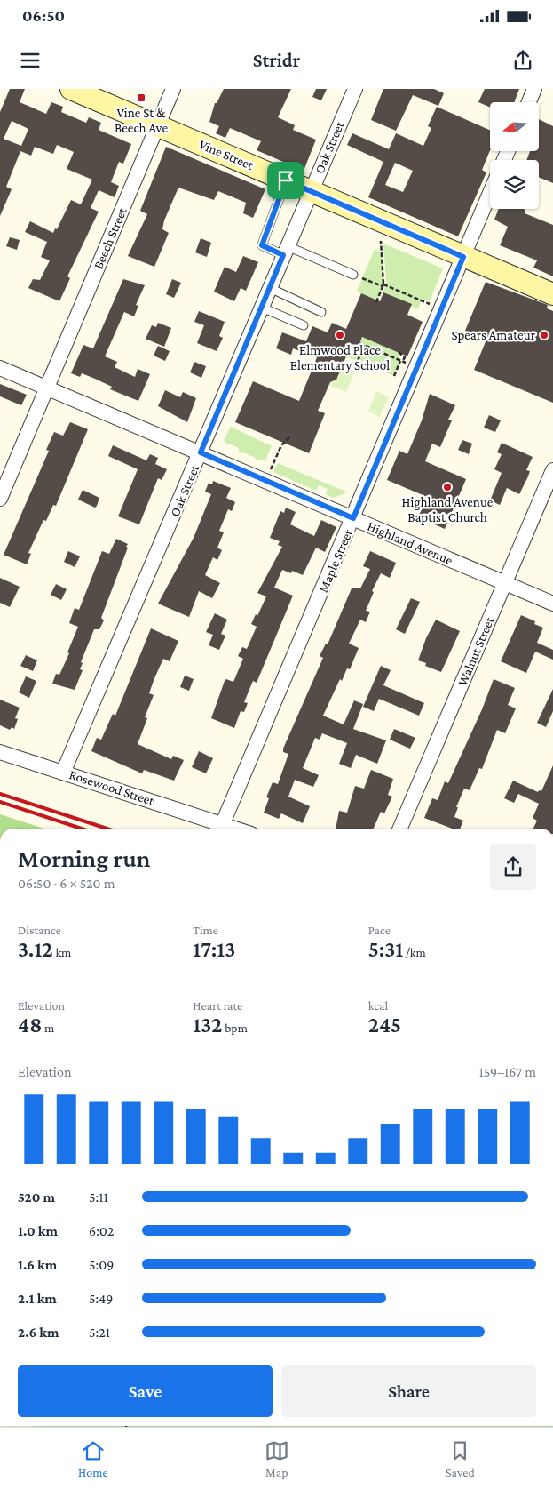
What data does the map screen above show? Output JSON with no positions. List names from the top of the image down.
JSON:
{
  "streets": {
    "main road": ["Vine Street"],
    "street": [
      "Oak Street",
      "Beech Street",
      "Highland Avenue",
      "Maple Street",
      "Walnut Street",
      "Rosewood Street"
    ]
  },
  "crossings": [
    ["Oak Street", "Vine Street"],
    ["Oak Street", "Highland Avenue"],
    ["Oak Street", "Rosewood Street"],
    ["Vine Street", "Beech Street"],
    ["Vine Street", "Maple Street"],
    ["Beech Street", "Highland Avenue"],
    ["Highland Avenue", "Maple Street"],
    ["Highland Avenue", "Walnut Street"],
    ["Maple Street", "Rosewood Street"]
  ],
  "places": {
    "transit": ["Vine St & Beech Ave"],
    "other": ["Elmwood Place Elementary School", "Spears Amateur", "Highland Avenue Baptist Church"]
  },
  "north": "left",
  "page": {
    "status": "06:50",
    "header": "Stridr",
    "heading": ["Morning run", "06:50 · 6 × 520 m"],
    "stats": [
      ["Distance", "3.12 km"],
      ["Time", "17:13"],
      ["Pace", "5:31 /km"],
      ["Elevation", "48 m"],
      ["Heart rate", "132 bpm"],
      ["kcal", "245"]
    ],
    "chart": ["Elevation", "159–167 m"],
    "list": [
      {
        "name": "520 m",
        "note": "5:11"
      },
      {
        "name": "1.0 km",
        "note": "6:02"
      },
      {
        "name": "1.6 km",
        "note": "5:09"
      },
      {
        "name": "2.1 km",
        "note": "5:49"
      },
      {
        "name": "2.6 km",
        "note": "5:21"
      }
    ],
    "buttons": ["Save", "Share"],
    "tabs": ["Home", "Map", "Saved"]
  }
}
